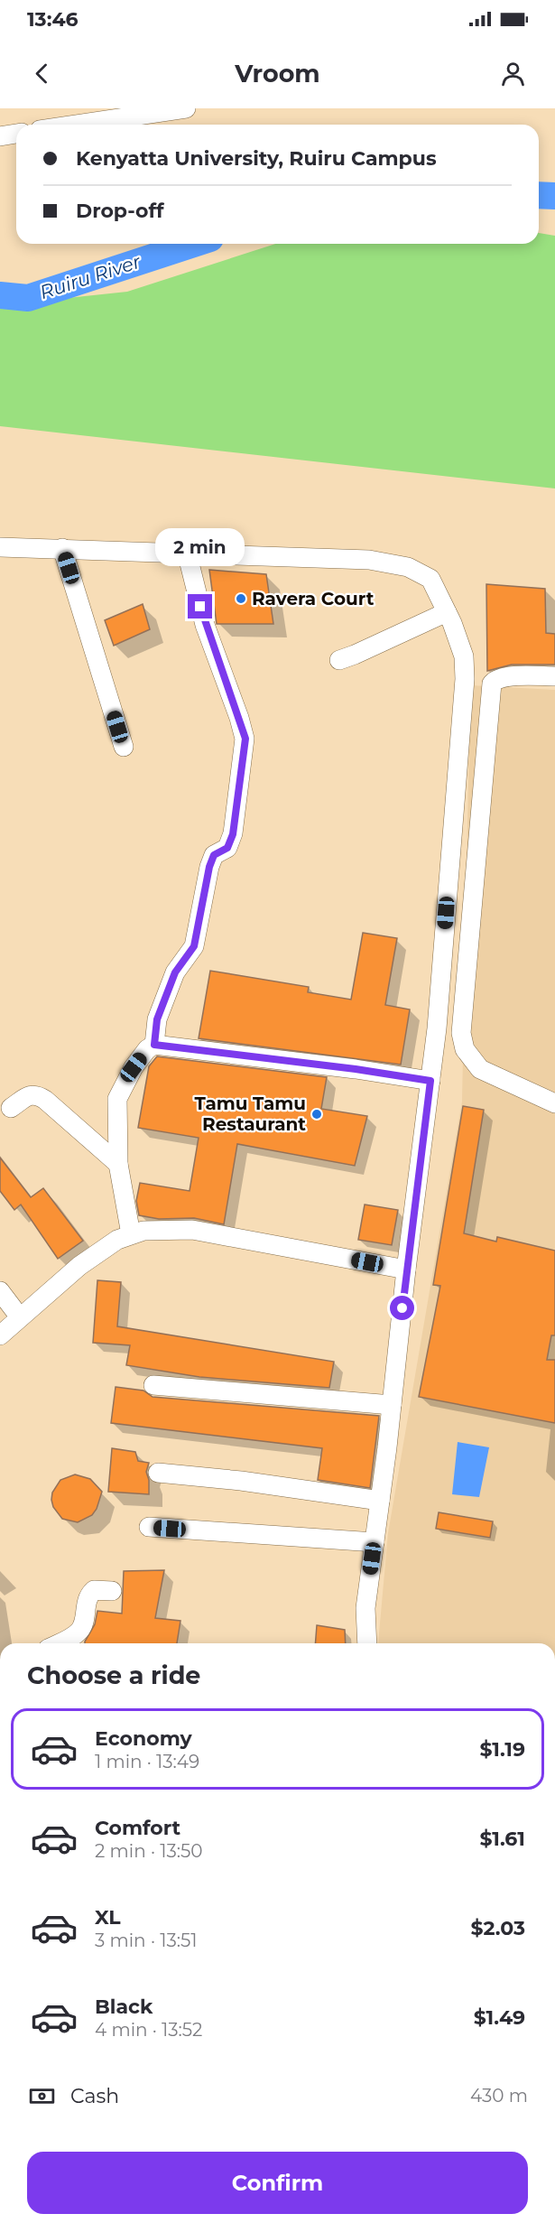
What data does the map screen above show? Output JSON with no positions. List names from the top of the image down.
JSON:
{
  "water": ["Ruiru River"],
  "places": ["Ravera Court", "Tamu Tamu Restaurant"],
  "page": {
    "status": "13:46",
    "header": "Vroom",
    "banner": ["Kenyatta University, Ruiru Campus", "Drop-off"],
    "bubble": "2 min",
    "heading": "Choose a ride",
    "list": [
      {
        "name": "Economy",
        "note": "1 min · 13:49",
        "value": "$1.19"
      },
      {
        "name": "Comfort",
        "note": "2 min · 13:50",
        "value": "$1.61"
      },
      {
        "name": "XL",
        "note": "3 min · 13:51",
        "value": "$2.03"
      },
      {
        "name": "Black",
        "note": "4 min · 13:52",
        "value": "$1.49"
      }
    ],
    "pay": ["Cash", "430 m"],
    "buttons": "Confirm"
  }
}
